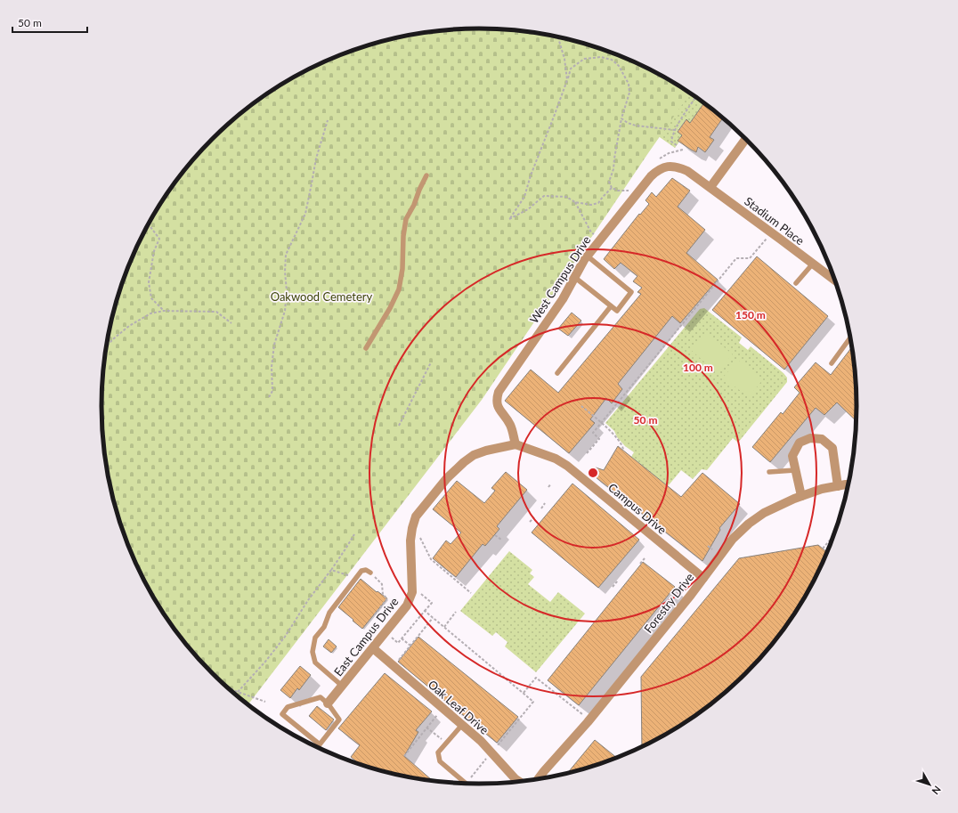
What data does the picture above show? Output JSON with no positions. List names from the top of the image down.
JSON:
{
  "streets": {
    "street": [
      "Stadium Place",
      "West Campus Drive",
      "Campus Drive",
      "Forestry Drive",
      "East Campus Drive",
      "Oak Leaf Drive"
    ]
  },
  "crossings": [
    ["Stadium Place", "West Campus Drive"],
    ["West Campus Drive", "Campus Drive"],
    ["West Campus Drive", "East Campus Drive"],
    ["Campus Drive", "Forestry Drive"],
    ["Campus Drive", "East Campus Drive"],
    ["East Campus Drive", "Oak Leaf Drive"]
  ],
  "parks": ["Oakwood Cemetery"],
  "scale_bar": "50 m",
  "north": "bottom right",
  "rings": ["150 m", "100 m", "50 m"]
}
